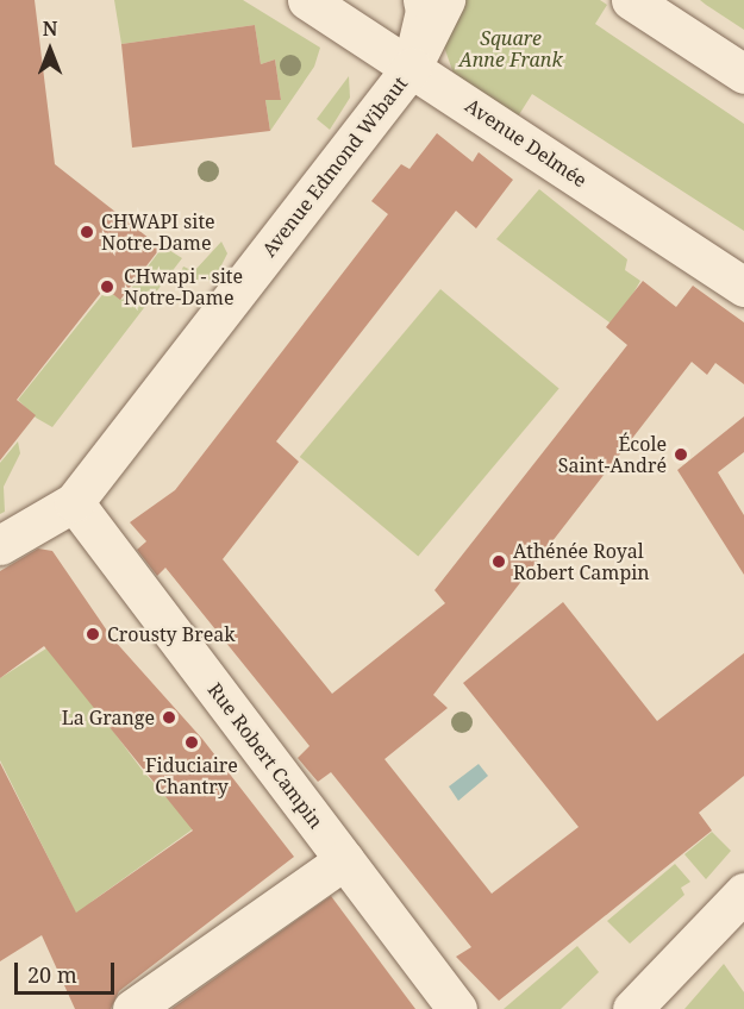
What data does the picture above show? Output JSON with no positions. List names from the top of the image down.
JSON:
{
  "streets": {
    "street": ["Avenue Delmée", "Avenue Edmond Wibaut", "Rue Robert Campin"]
  },
  "crossings": [
    ["Avenue Delmée", "Avenue Edmond Wibaut"],
    ["Avenue Edmond Wibaut", "Rue Robert Campin"]
  ],
  "parks": ["Square Anne Frank"],
  "places": [
    "CHWAPI site Notre-Dame",
    "CHwapi - site Notre-Dame",
    "École Saint-André",
    "Athénée Royal Robert Campin",
    "Crousty Break",
    "La Grange",
    "Fiduciaire Chantry"
  ],
  "scale_bar": "20 m",
  "north": "top"
}
